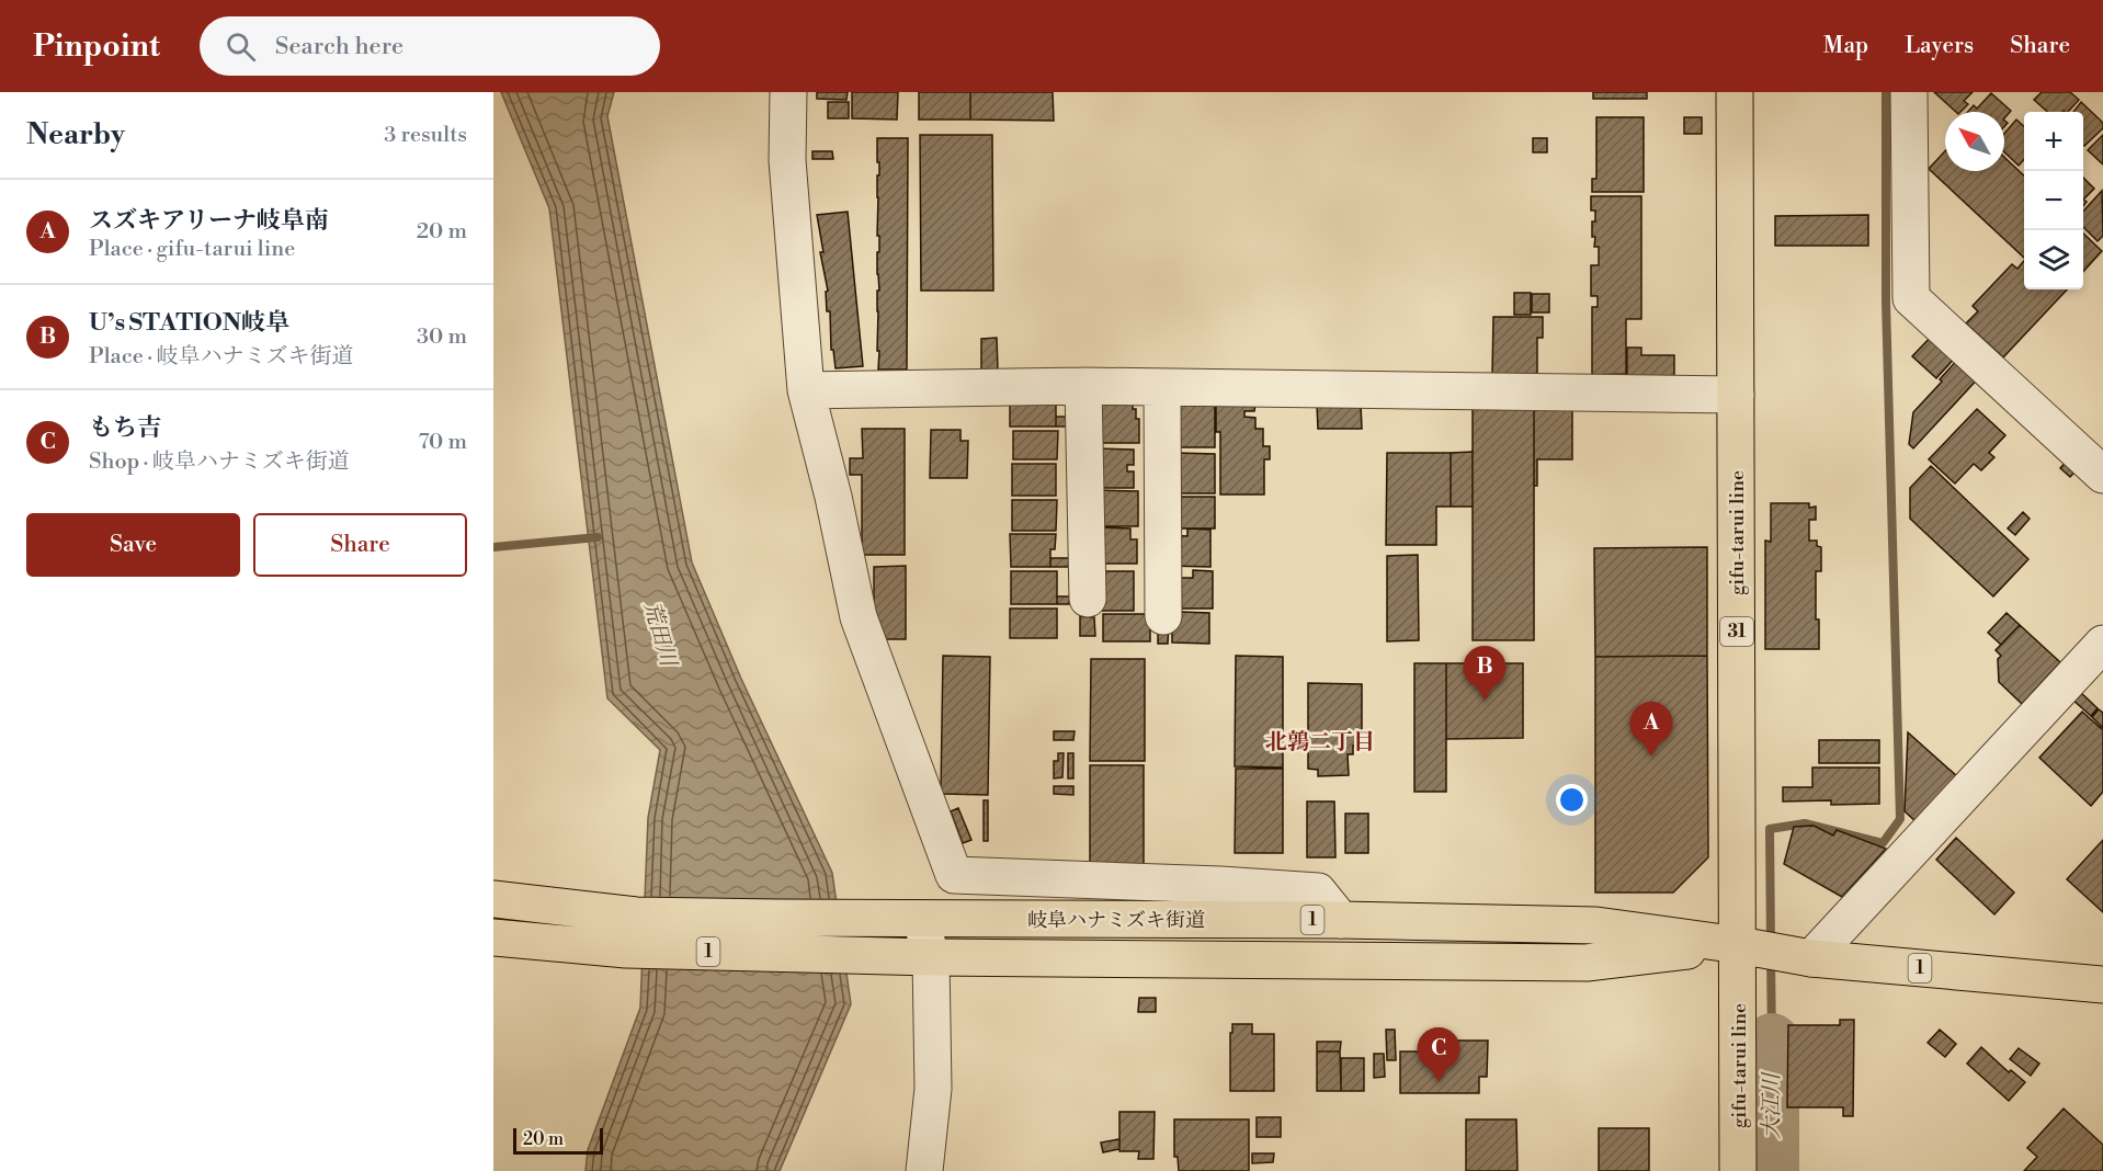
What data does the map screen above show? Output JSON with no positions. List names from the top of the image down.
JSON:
{
  "streets": {
    "main road": [
      "gifu-tarui line",
      "31",
      "岐阜ハナミズキ街道",
      "1"
    ]
  },
  "crossings": [
    ["gifu-tarui line", "岐阜ハナミズキ街道"]
  ],
  "districts": ["北鶉二丁目"],
  "water": ["荒田川", "大江川"],
  "scale_bar": "20 m",
  "north": "top left",
  "page": {
    "header": "Pinpoint",
    "search": "Search here",
    "nav": ["Map", "Layers", "Share"],
    "heading": ["Nearby", "3 results"],
    "map_buttons": ["+", "−"],
    "list": [
      {
        "mark": "A",
        "name": "スズキアリーナ岐阜南",
        "note": "Place · gifu-tarui line",
        "value": "20 m"
      },
      {
        "mark": "B",
        "name": "U’s STATION岐阜",
        "note": "Place · 岐阜ハナミズキ街道",
        "value": "30 m"
      },
      {
        "mark": "C",
        "name": "もち吉",
        "note": "Shop · 岐阜ハナミズキ街道",
        "value": "70 m"
      }
    ],
    "buttons": ["Save", "Share"],
    "pins": ["B", "A", "C"],
    "scale": "20 m"
  }
}
